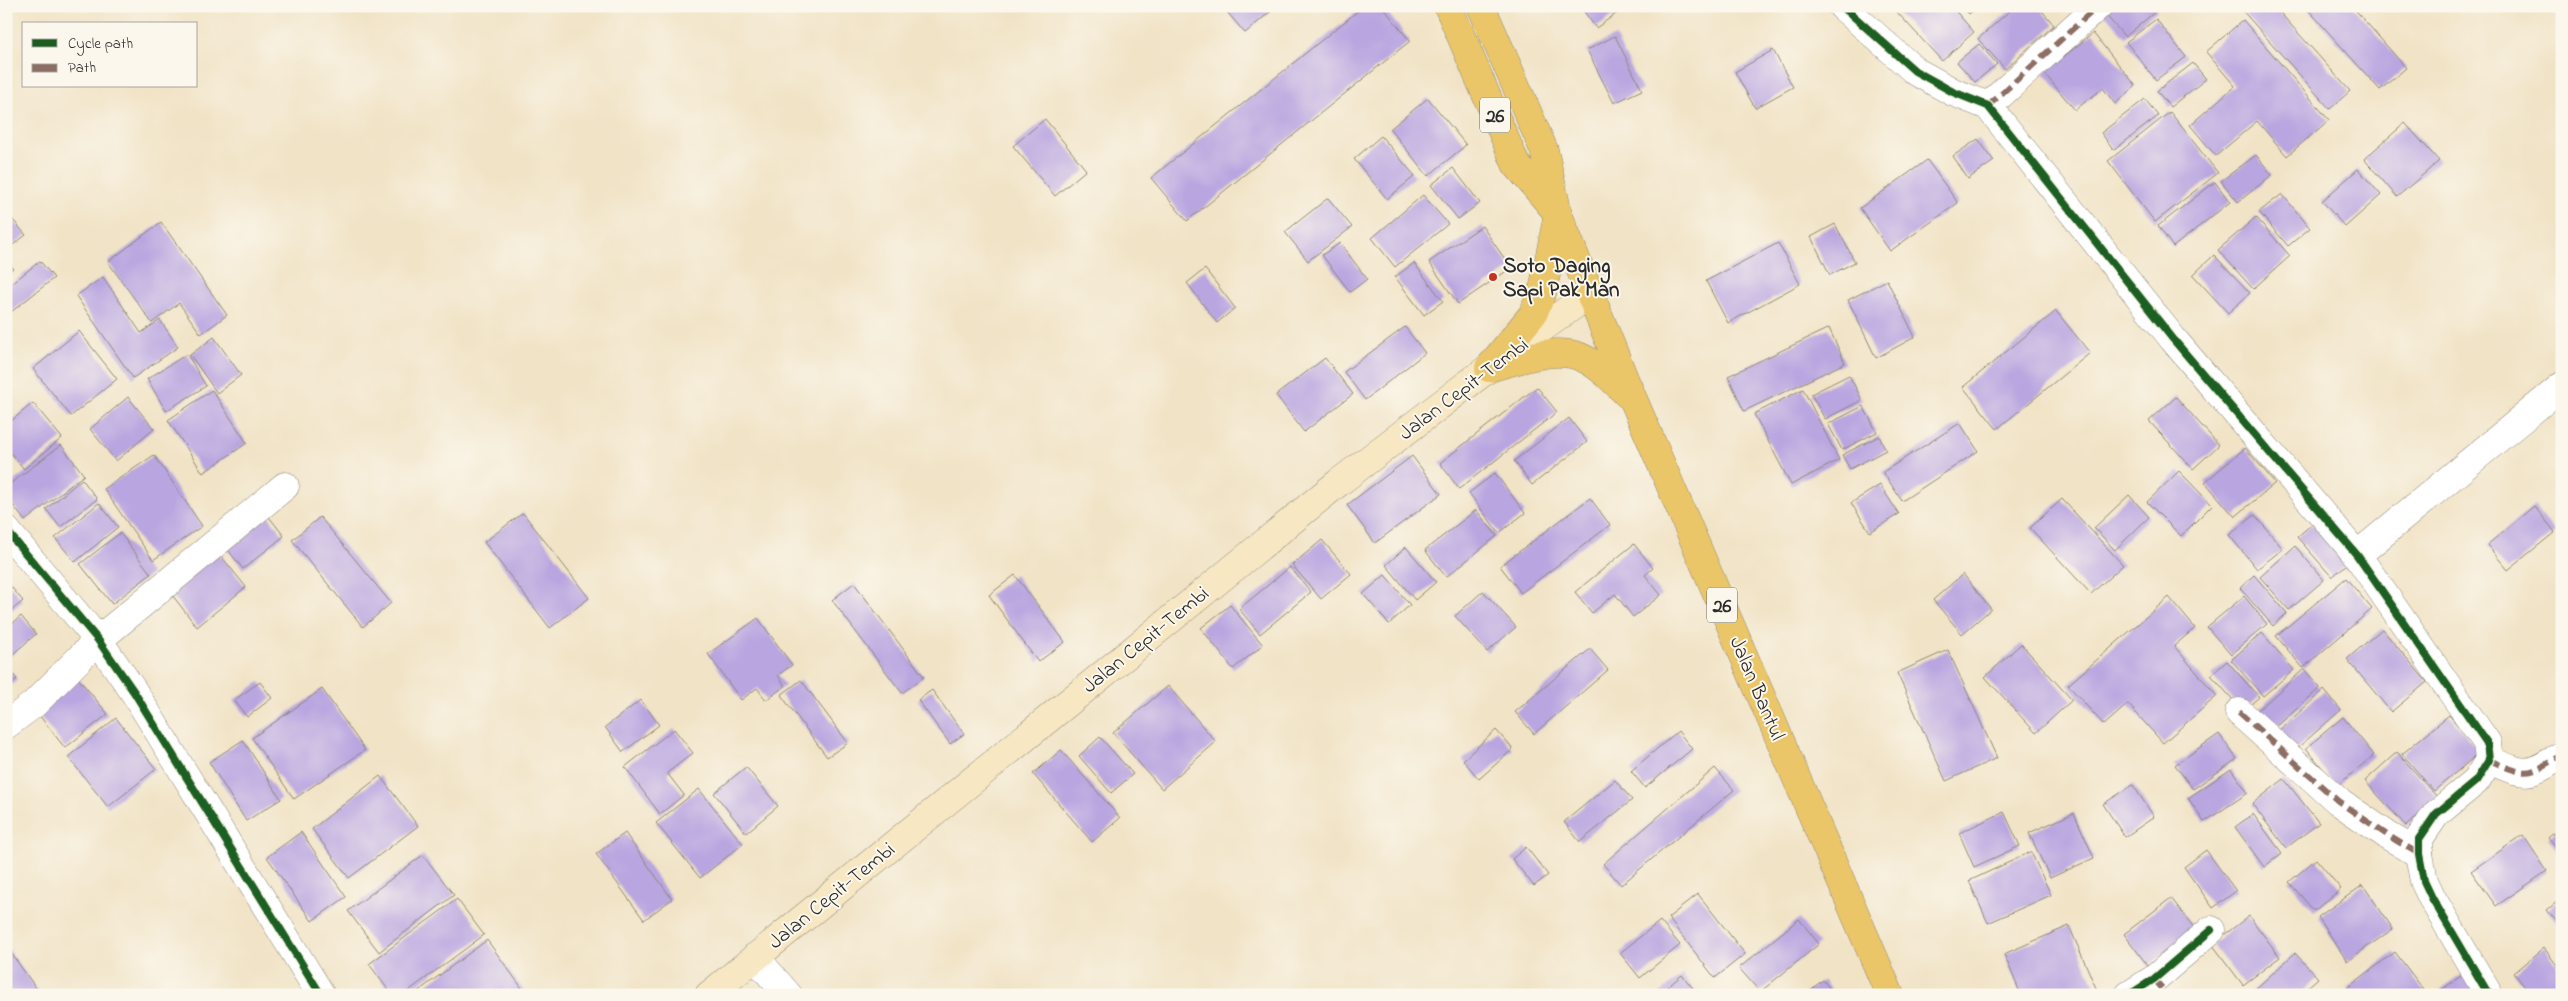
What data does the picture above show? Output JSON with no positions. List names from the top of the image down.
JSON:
{
  "streets": {
    "main road": ["26", "Jalan Cepit-Tembi", "Jalan Bantul"]
  },
  "crossings": [
    ["Jalan Cepit-Tembi", "Jalan Bantul"]
  ],
  "places": ["Soto Daging Sapi Pak Man"],
  "legend": ["Cycle path", "Path"]
}
